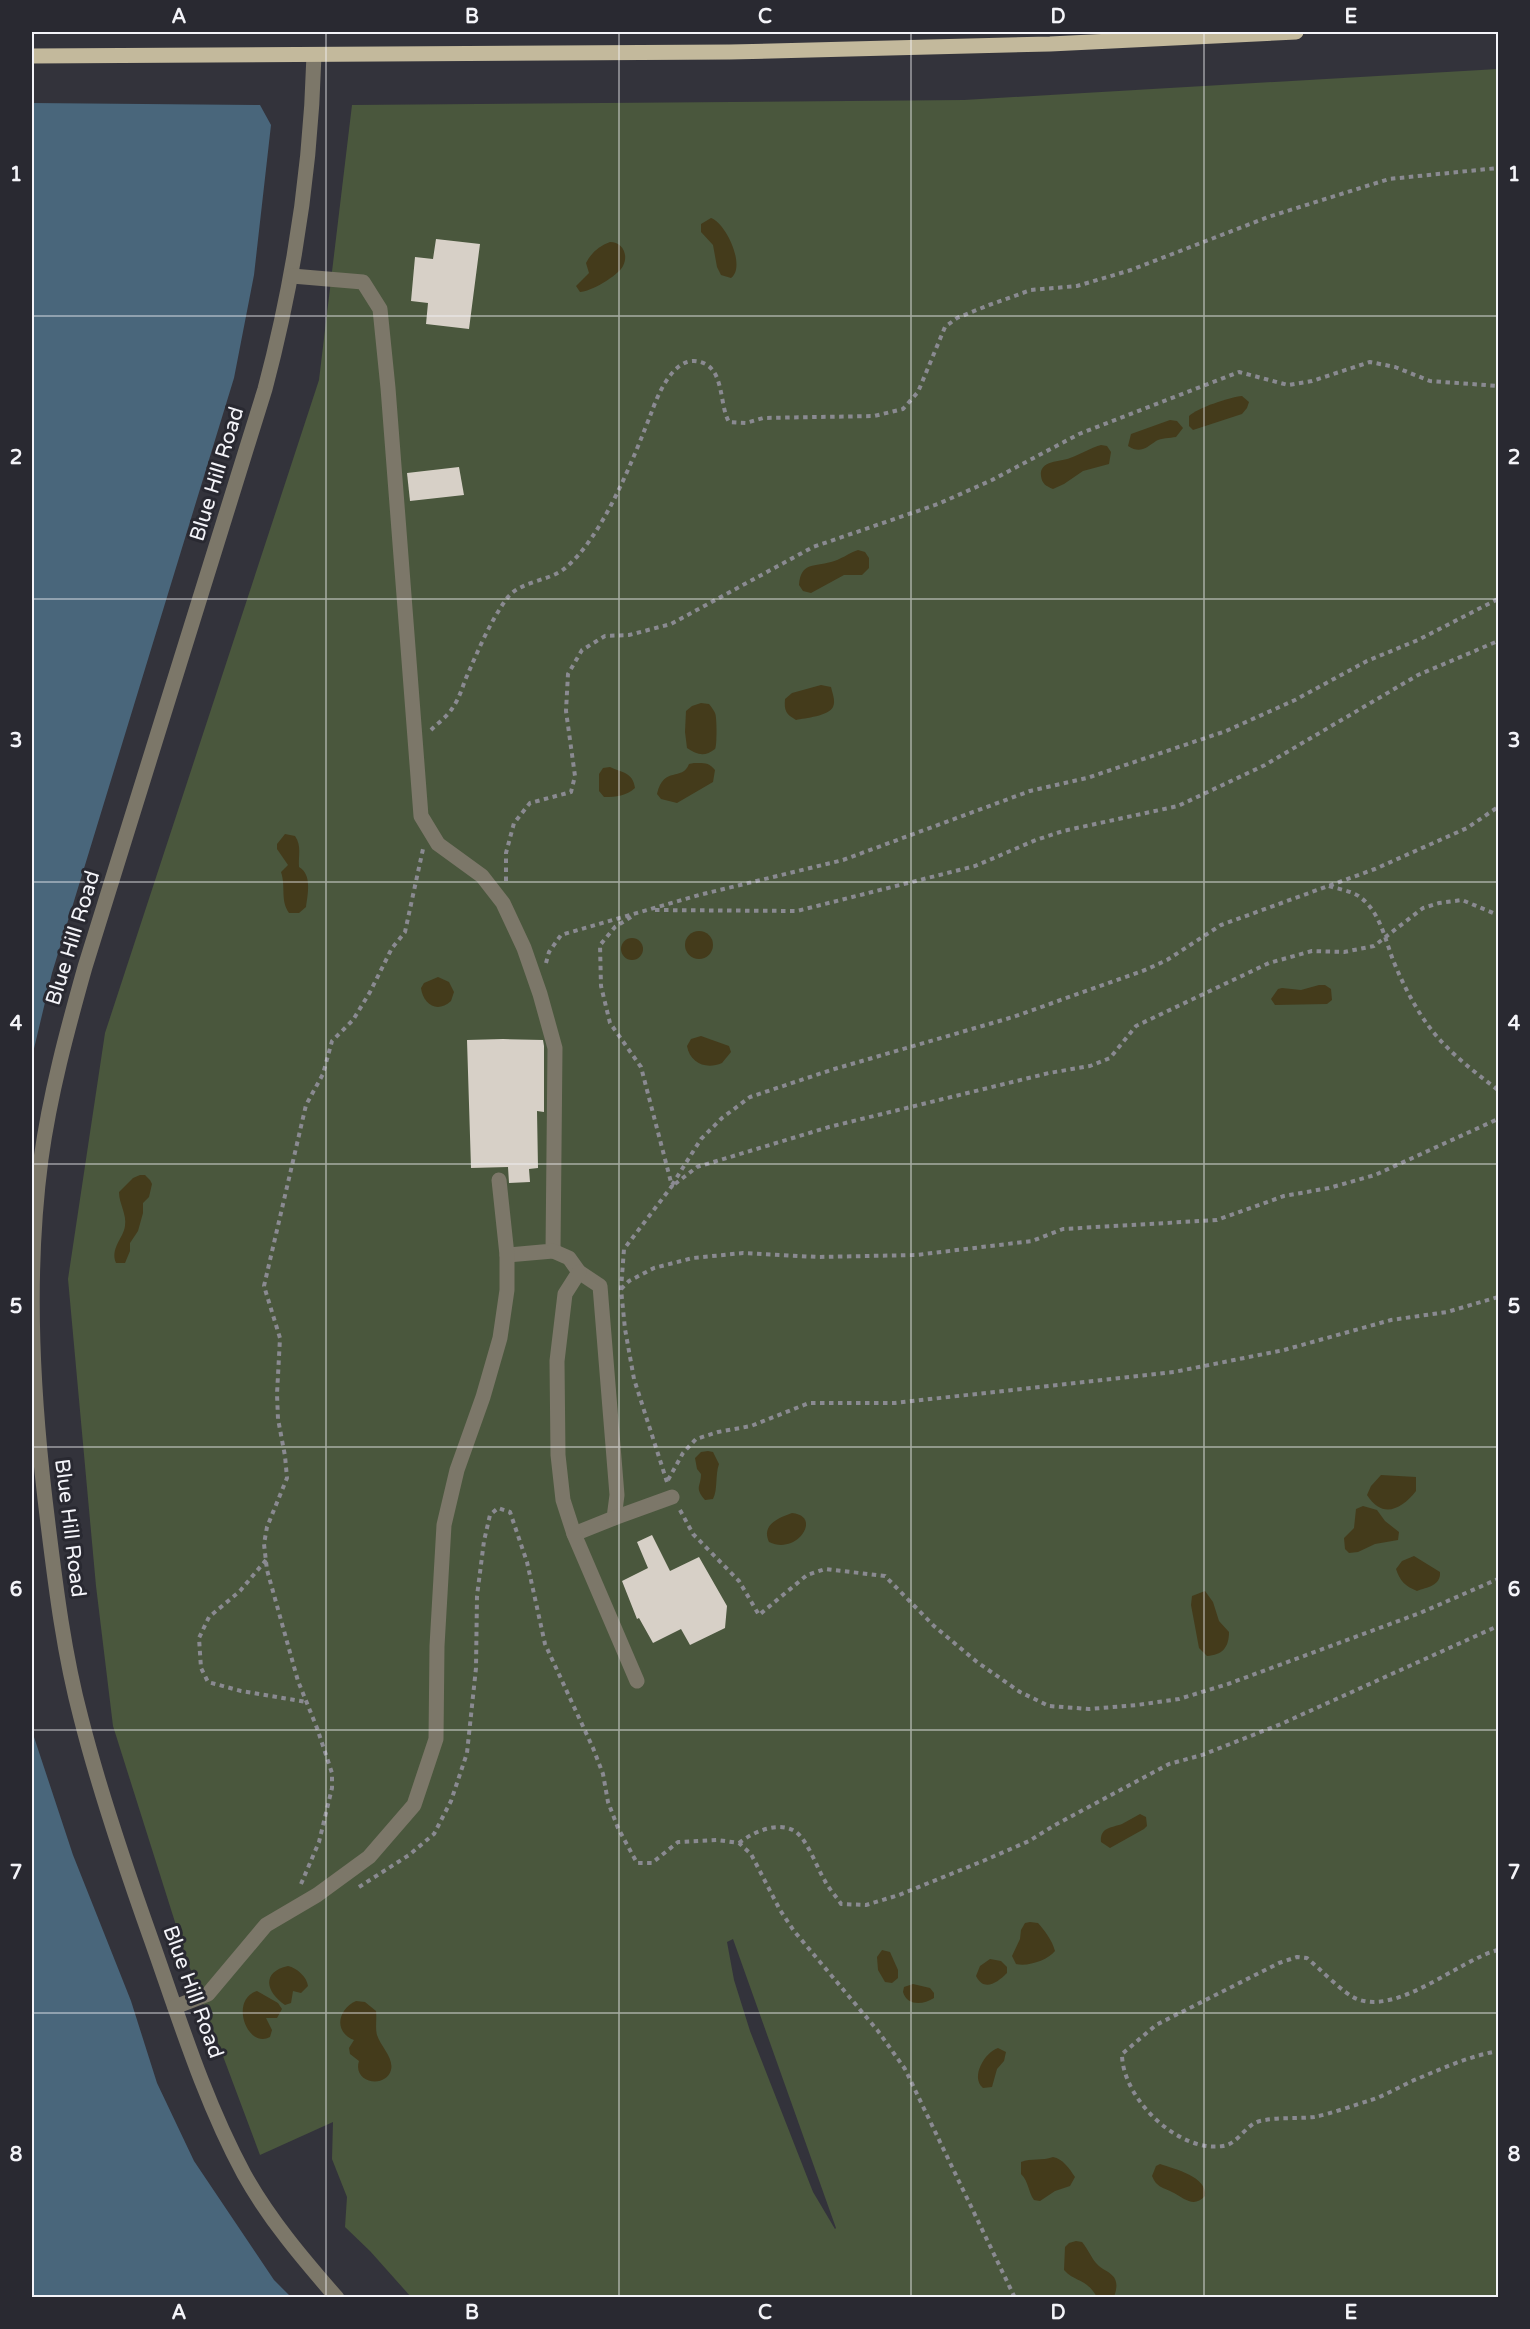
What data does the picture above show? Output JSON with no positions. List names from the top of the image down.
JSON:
{
  "streets": {
    "street": ["Blue Hill Road"]
  },
  "grid": {
    "columns": [
      "A",
      "B",
      "C",
      "D",
      "E"
    ],
    "rows": [
      "1",
      "2",
      "3",
      "4",
      "5",
      "6",
      "7",
      "8"
    ]
  }
}
